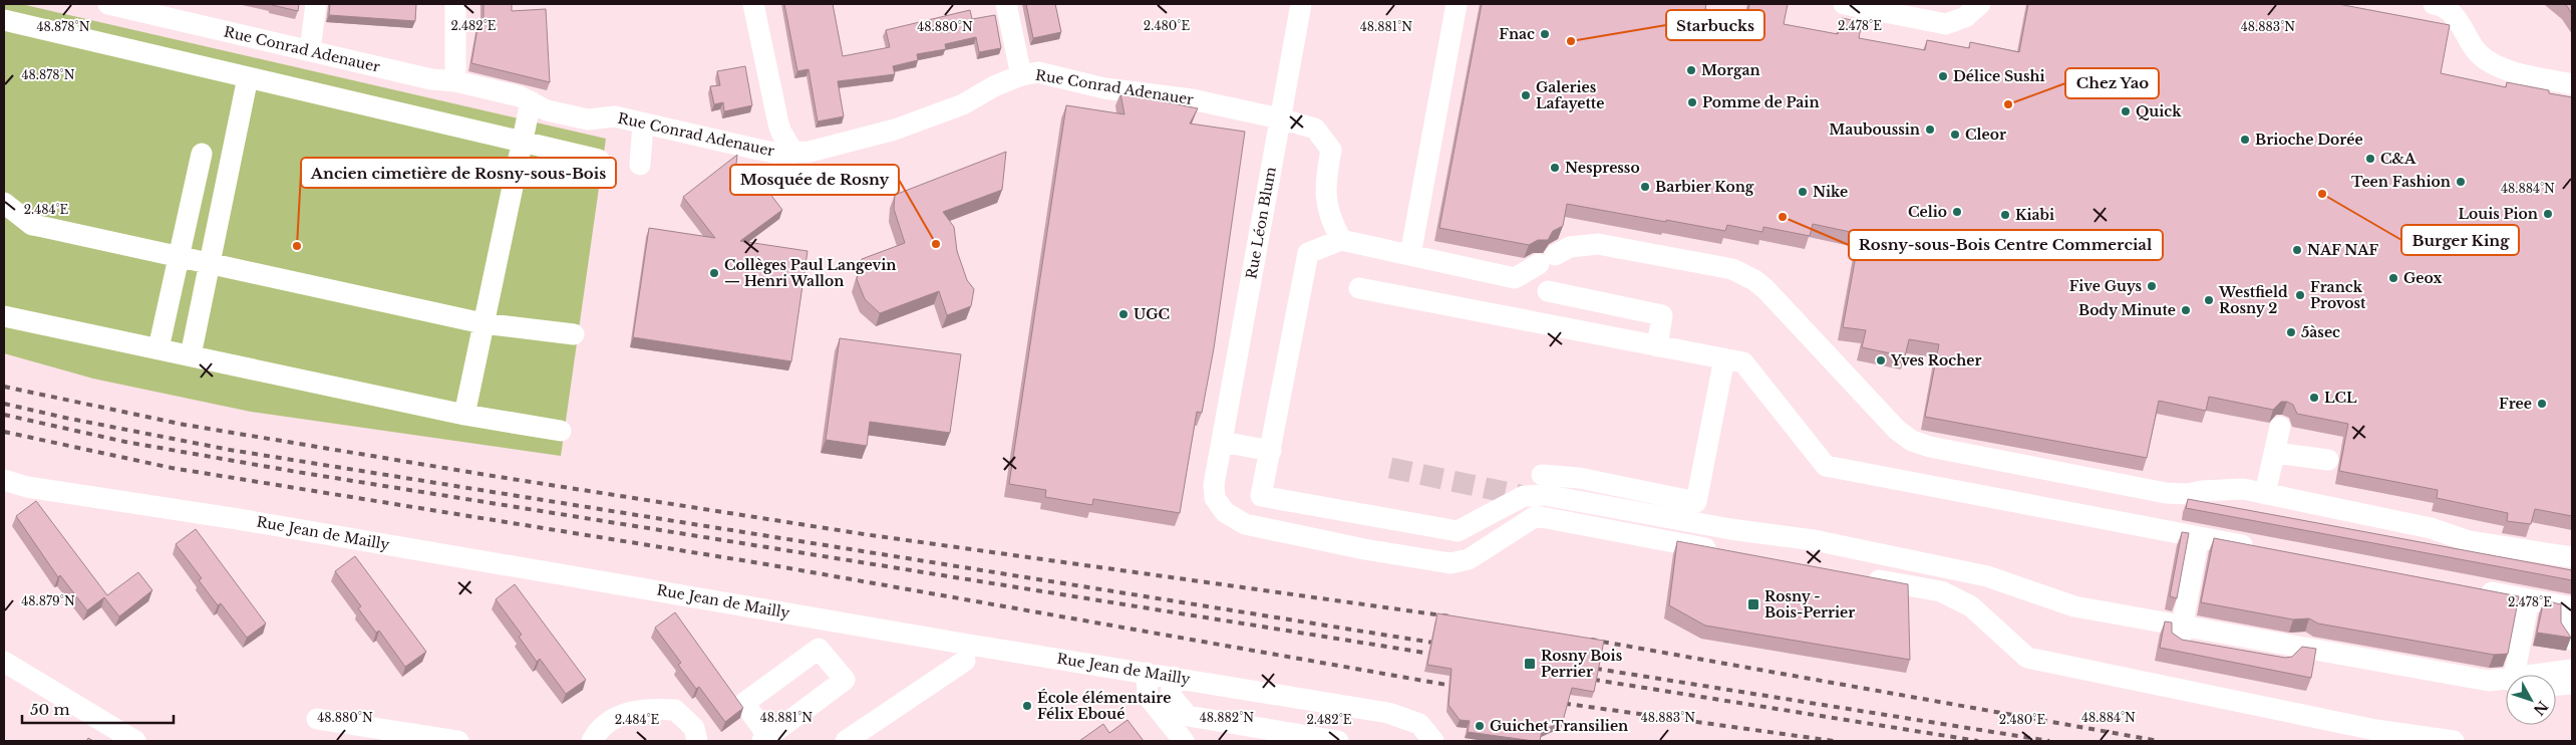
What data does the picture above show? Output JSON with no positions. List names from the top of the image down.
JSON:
{
  "streets": {
    "street": ["Rue Conrad Adenauer", "Rue Léon Blum", "Rue Jean de Mailly"]
  },
  "crossings": [
    ["Rue Conrad Adenauer", "Rue Léon Blum"]
  ],
  "places": {
    "other": [
      "Fnac",
      "Starbucks",
      "Morgan",
      "Délice Sushi",
      "Galeries Lafayette",
      "Pomme de Pain",
      "Chez Yao",
      "Quick",
      "Mauboussin",
      "Cleor",
      "Brioche Dorée",
      "C&A",
      "Nespresso",
      "Teen Fashion",
      "Barbier Kong",
      "Nike",
      "Burger King",
      "Celio",
      "Louis Pion",
      "Kiabi",
      "Rosny-sous-Bois Centre Commercial",
      "Mosquée de Rosny",
      "Ancien cimetière de Rosny-sous-Bois",
      "NAF NAF",
      "Collèges Paul Langevin — Henri Wallon",
      "Geox",
      "Five Guys",
      "Franck Provost",
      "Westfield Rosny 2",
      "Body Minute",
      "UGC",
      "5àsec",
      "Yves Rocher",
      "LCL",
      "Free",
      "École élémentaire Félix Eboué",
      "Guichet Transilien"
    ],
    "transit": ["Rosny - Bois-Perrier", "Rosny Bois Perrier"]
  },
  "scale_bar": "50 m",
  "north": "bottom right",
  "coordinates": [
    "2.482°E",
    "2.480°E",
    "2.478°E",
    "48.878°N",
    "48.880°N",
    "48.881°N",
    "48.883°N",
    "48.884°N",
    "2.484°E",
    "48.879°N",
    "48.882°N"
  ]
}
